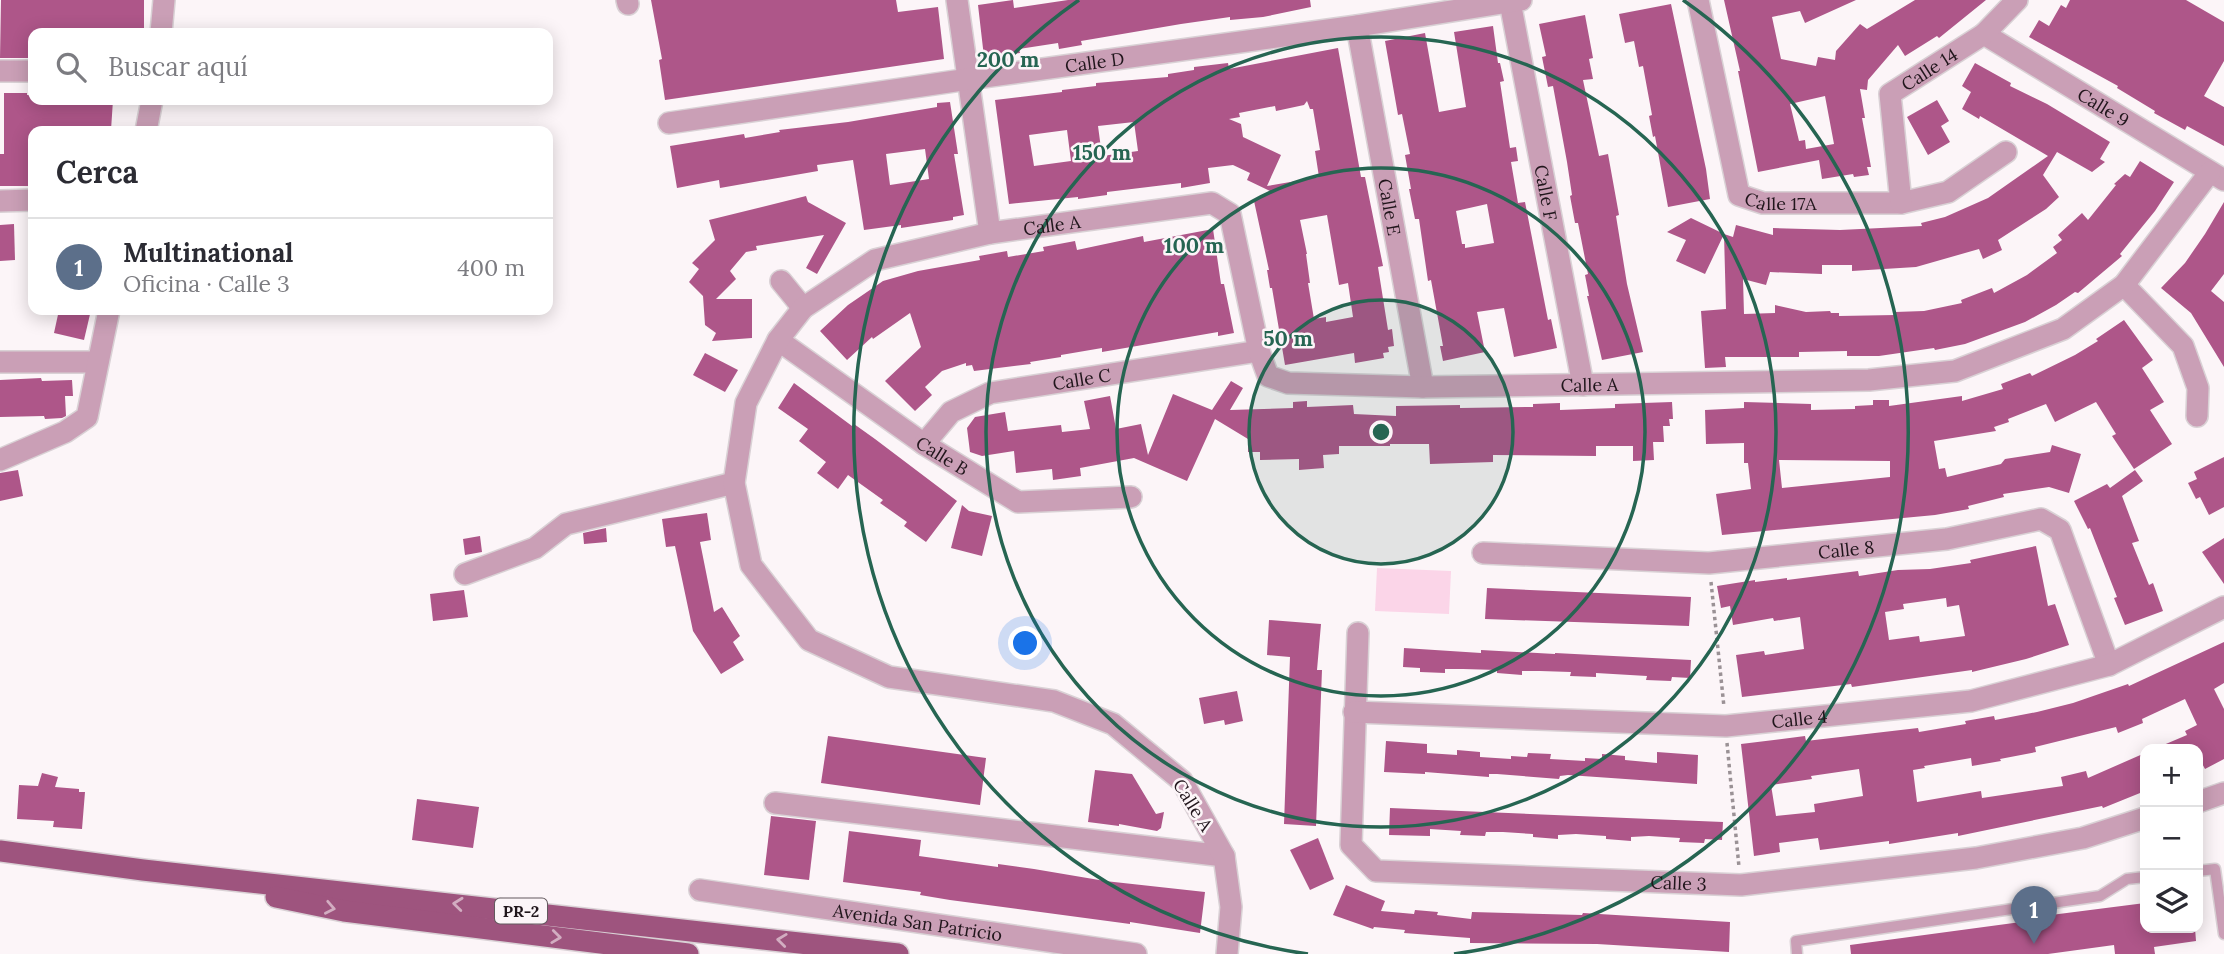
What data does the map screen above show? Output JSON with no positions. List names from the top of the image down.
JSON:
{
  "streets": {
    "main road": ["PR-2"],
    "street": [
      "Calle D",
      "Calle 14",
      "Calle 9",
      "Calle F",
      "Calle 17A",
      "Calle E",
      "Calle A",
      "Calle C",
      "Calle B",
      "Calle 8",
      "Calle 4",
      "Calle 3",
      "Avenida San Patricio"
    ]
  },
  "crossings": [
    ["Calle D", "Calle F"],
    ["Calle D", "Calle E"],
    ["Calle 14", "Calle 9"],
    ["Calle 14", "Calle 17A"],
    ["Calle 9", "Calle A"],
    ["Calle F", "Calle A"],
    ["Calle E", "Calle A"],
    ["Calle A", "Calle C"],
    ["Calle A", "Calle B"],
    ["Calle C", "Calle B"],
    ["Calle 8", "Calle 4"],
    ["Calle 4", "Calle 3"]
  ],
  "page": {
    "search": "Buscar aquí",
    "heading": "Cerca",
    "list": [
      {
        "mark": "1",
        "name": "Multinational",
        "note": "Oficina · Calle 3",
        "value": "400 m"
      }
    ],
    "map_buttons": ["+", "−"],
    "pins": "1"
  },
  "rings": [
    "200 m",
    "150 m",
    "100 m",
    "50 m"
  ]
}
